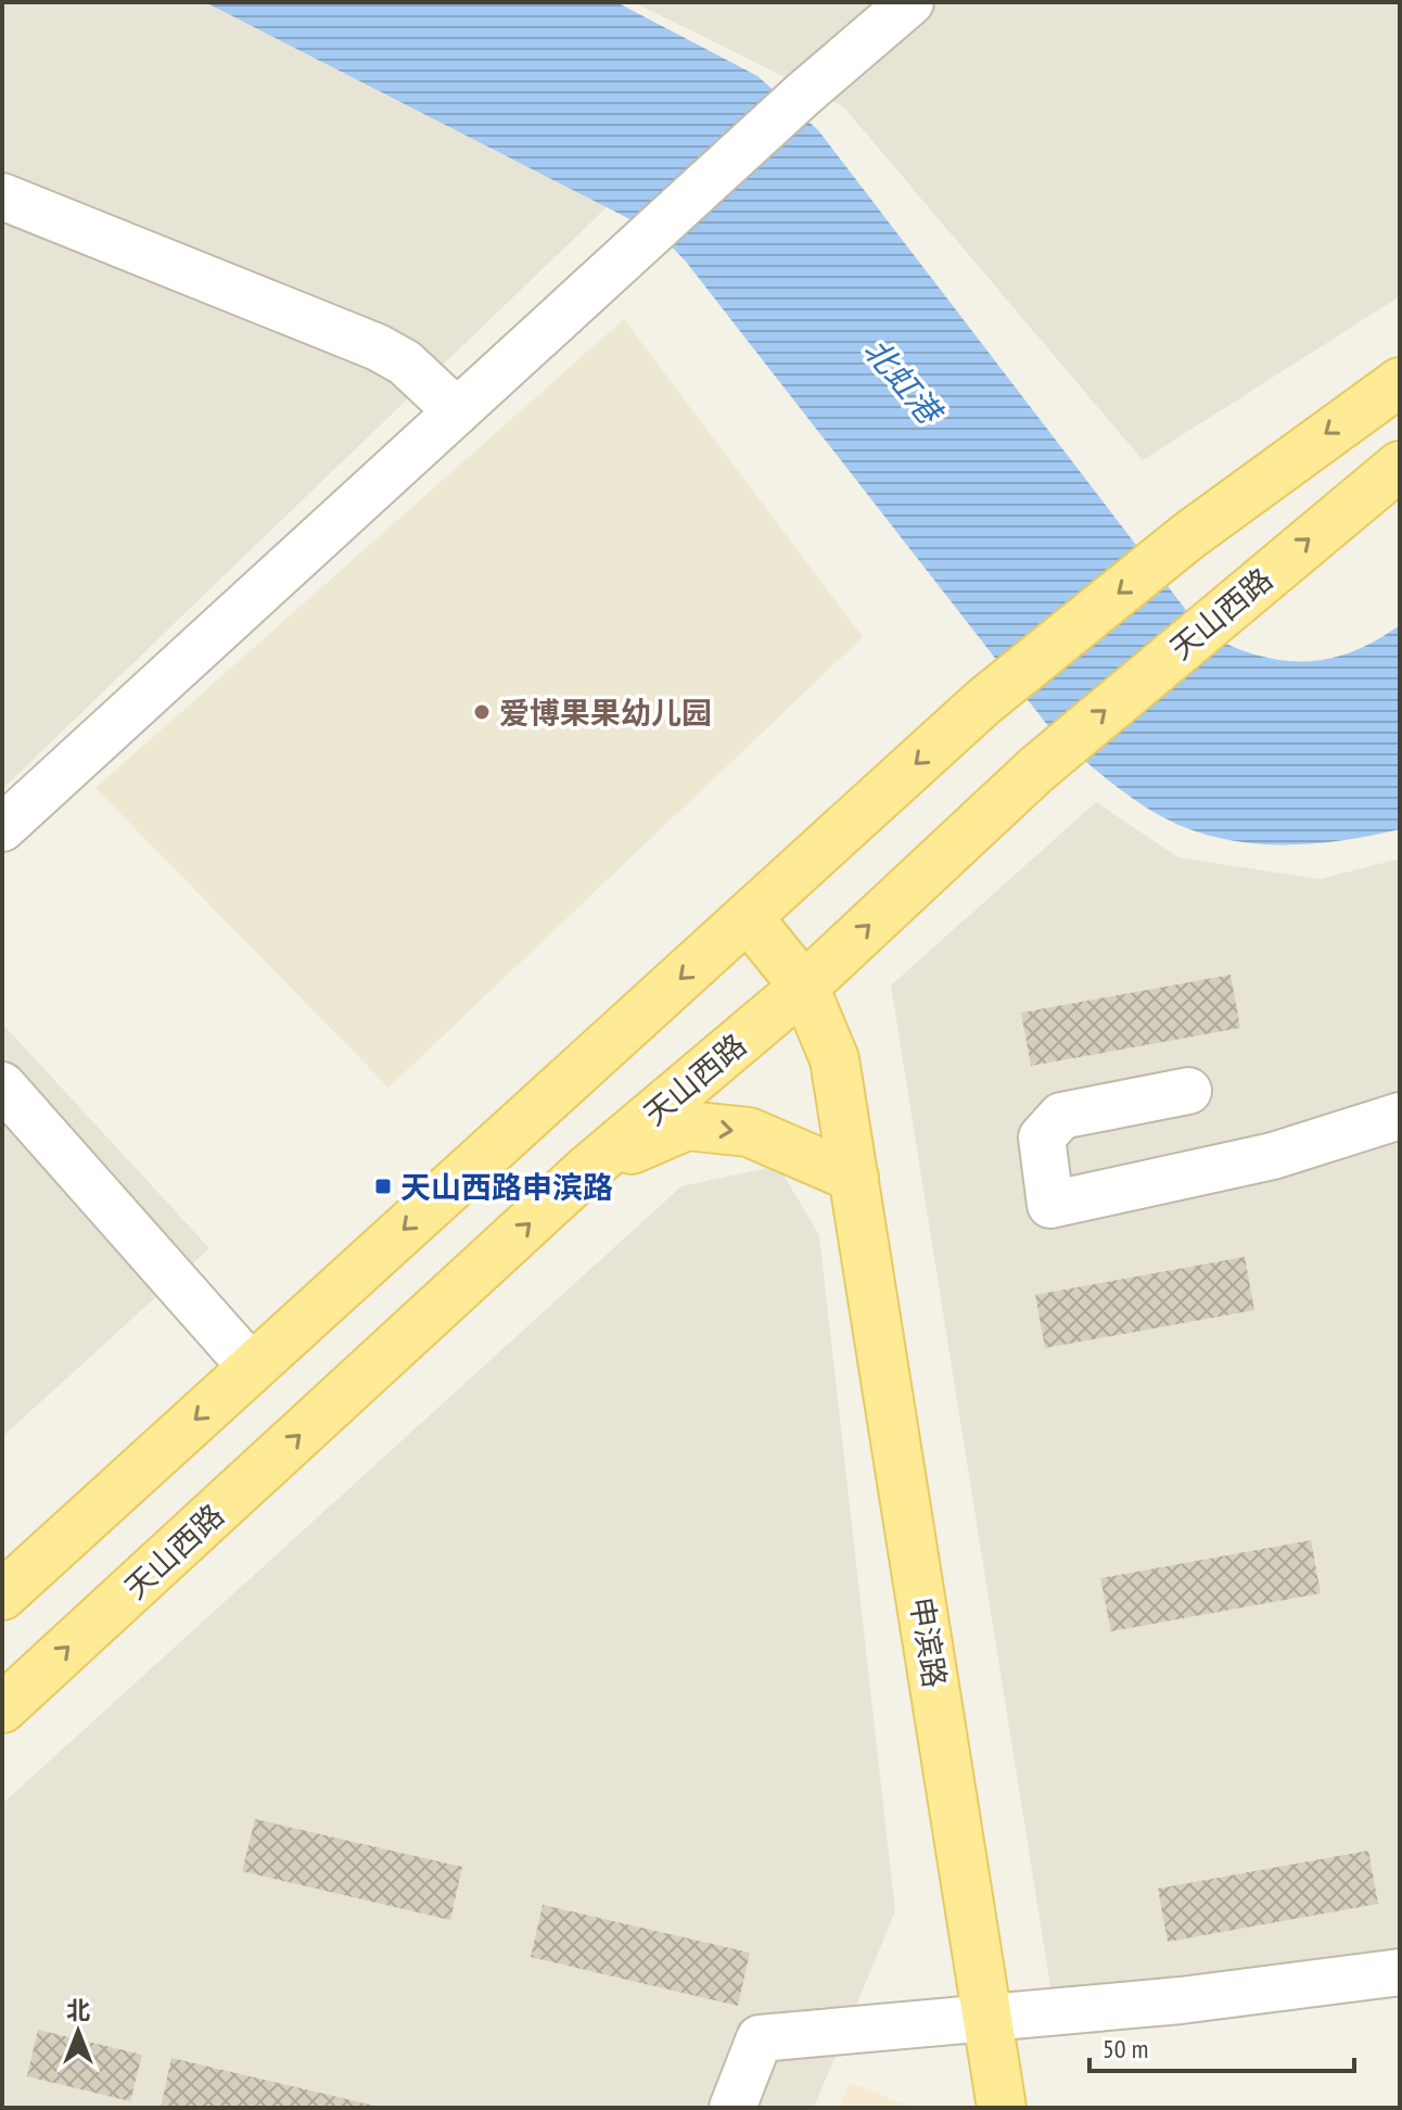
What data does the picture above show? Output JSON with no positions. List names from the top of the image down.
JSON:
{
  "streets": {
    "main road": ["天山西路", "申滨路"]
  },
  "crossings": [
    ["天山西路", "申滨路"]
  ],
  "water": ["北虹港"],
  "places": {
    "other": ["爱博果果幼儿园"],
    "transit": ["天山西路申滨路"]
  },
  "scale_bar": "50 m",
  "north": "top"
}
